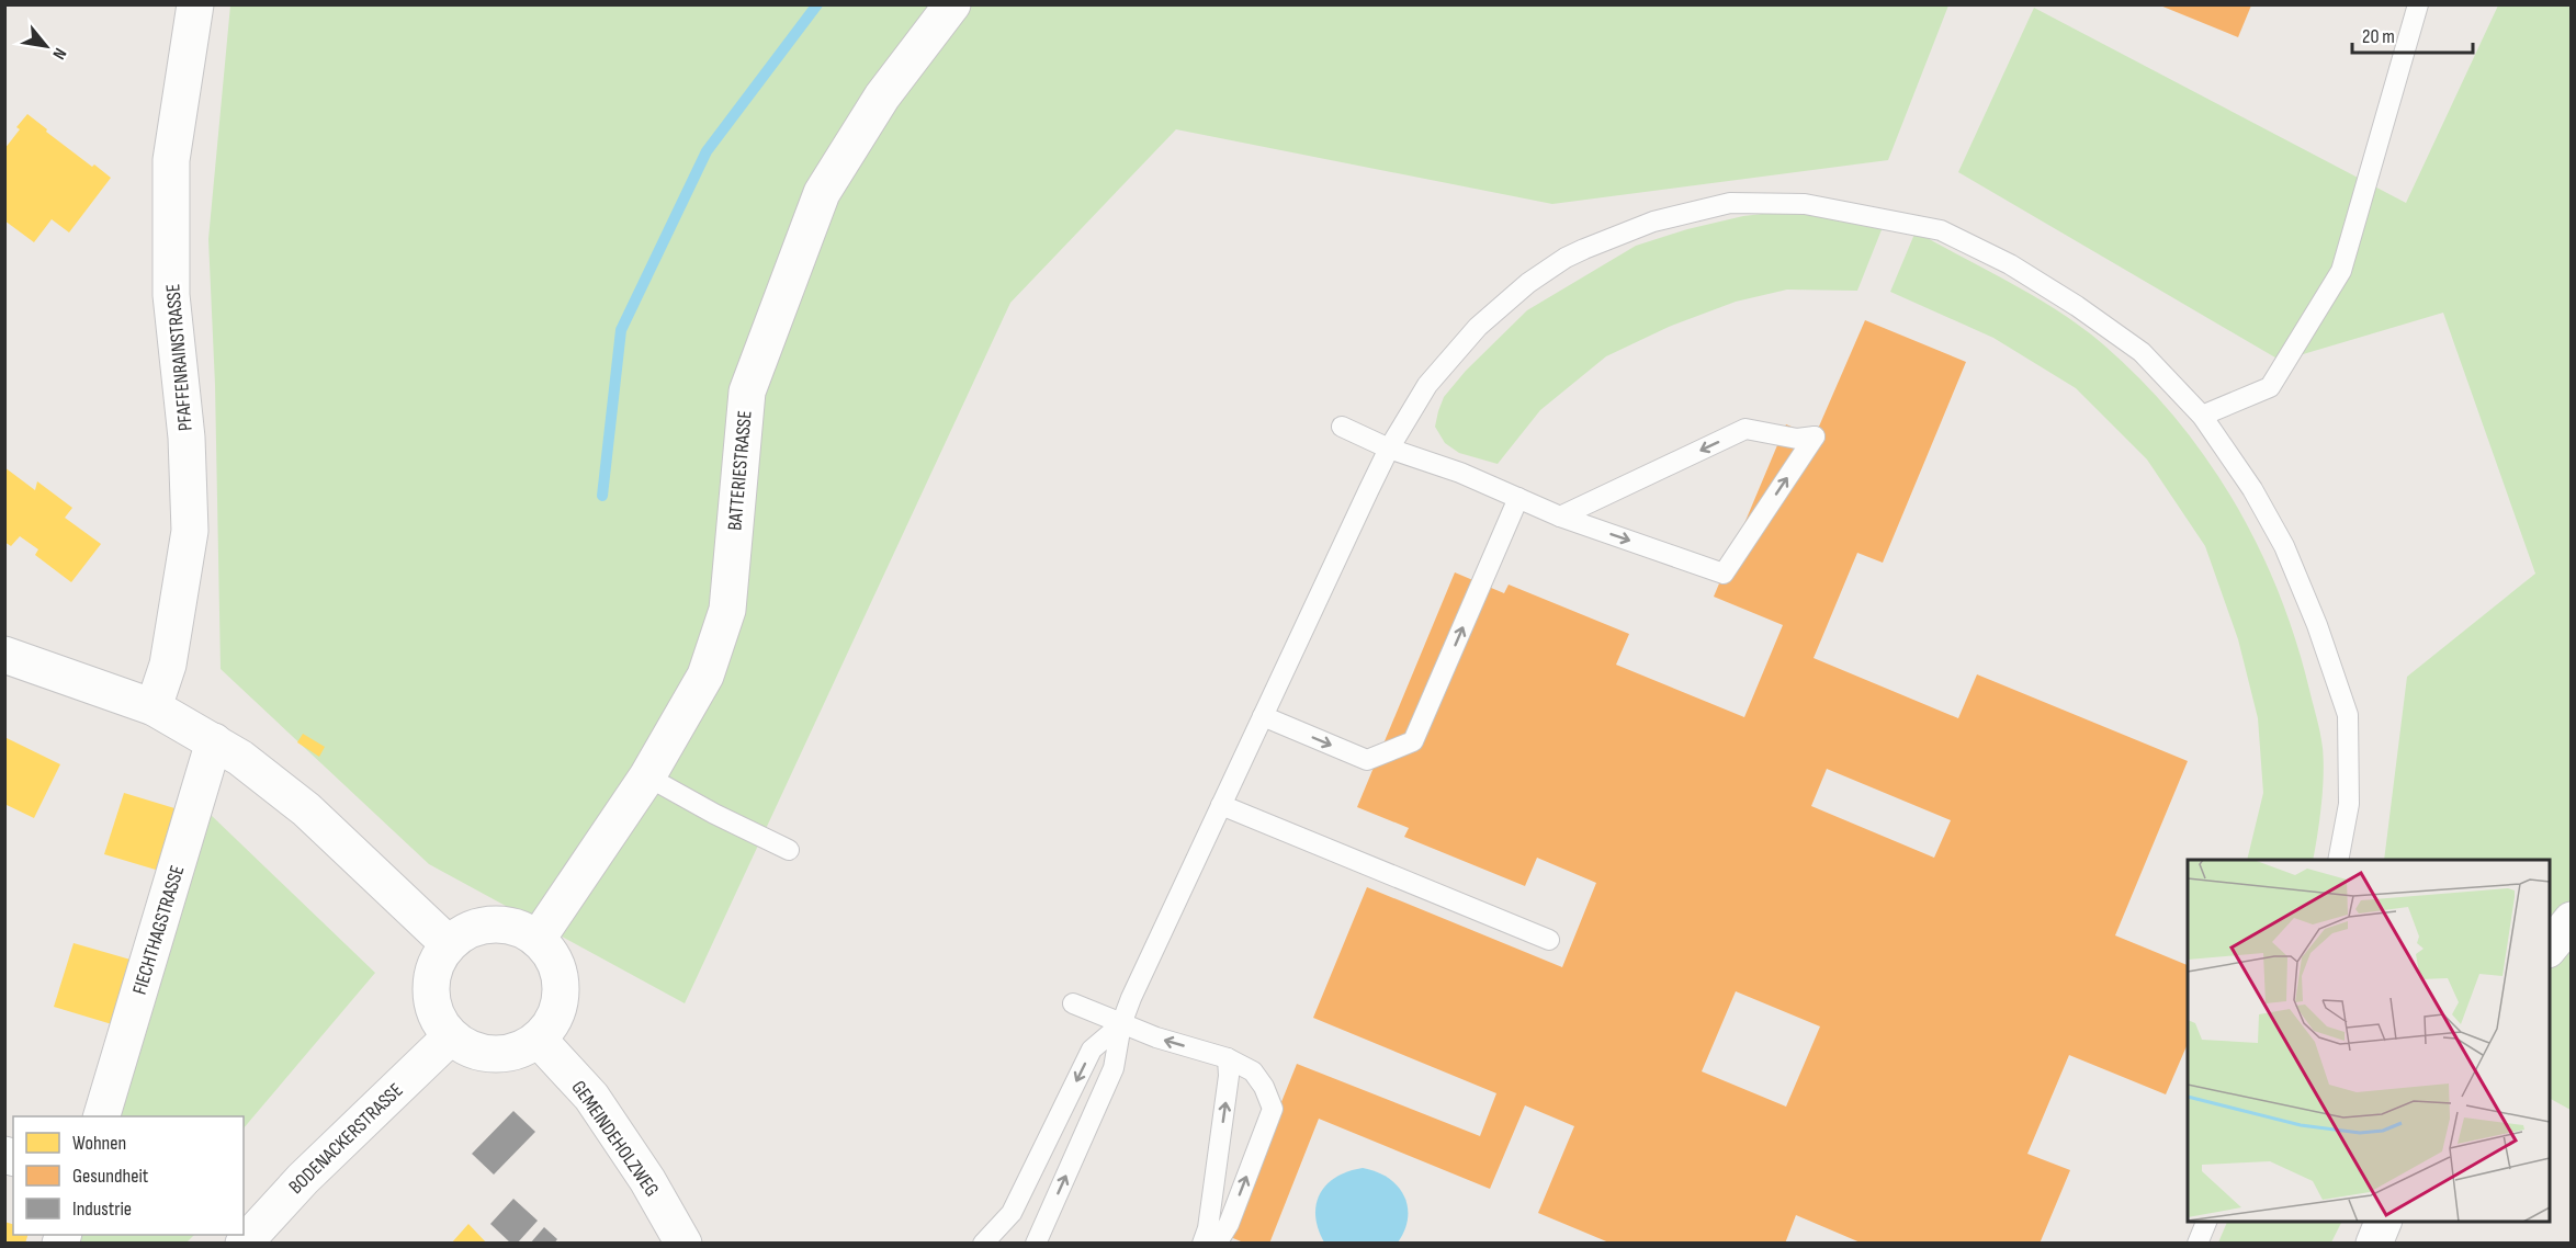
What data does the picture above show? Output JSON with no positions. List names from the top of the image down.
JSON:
{
  "streets": {
    "street": [
      "PFAFFENRAINSTRASSE",
      "BATTERIESTRASSE",
      "FIECHTHAGSTRASSE",
      "BODENACKERSTRASSE",
      "GEMEINDEHOLZWEG"
    ]
  },
  "crossings": [
    ["BATTERIESTRASSE", "BODENACKERSTRASSE"],
    ["BATTERIESTRASSE", "GEMEINDEHOLZWEG"],
    ["BODENACKERSTRASSE", "GEMEINDEHOLZWEG"]
  ],
  "legend": ["Wohnen", "Gesundheit", "Industrie"],
  "scale_bar": "20 m",
  "north": "bottom right"
}
